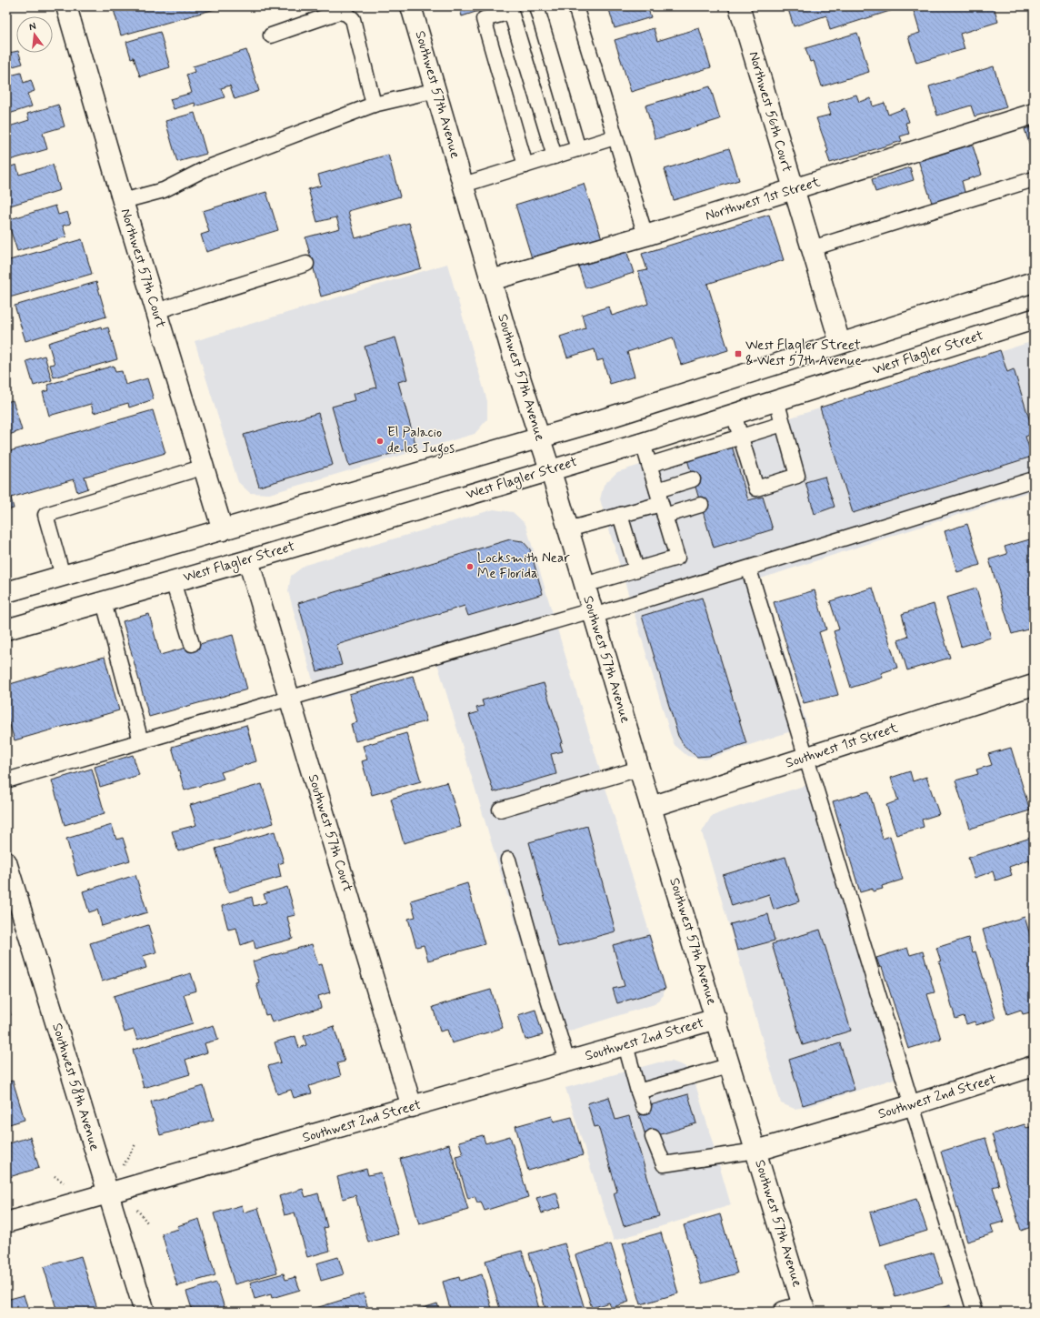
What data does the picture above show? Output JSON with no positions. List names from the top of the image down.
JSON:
{
  "streets": {
    "street": [
      "Southwest 57th Avenue",
      "Northwest 56th Court",
      "Northwest 1st Street",
      "Northwest 57th Court",
      "West Flagler Street",
      "Southwest 1st Street",
      "Southwest 57th Court",
      "Southwest 2nd Street",
      "Southwest 58th Avenue"
    ]
  },
  "crossings": [
    ["Southwest 57th Avenue", "Northwest 1st Street"],
    ["Southwest 57th Avenue", "West Flagler Street"],
    ["Southwest 57th Avenue", "Southwest 1st Street"],
    ["Southwest 57th Avenue", "Southwest 2nd Street"],
    ["Northwest 56th Court", "Northwest 1st Street"],
    ["West Flagler Street", "Southwest 57th Court"],
    ["Southwest 57th Court", "Southwest 2nd Street"],
    ["Southwest 2nd Street", "Southwest 58th Avenue"]
  ],
  "places": {
    "transit": ["West Flagler Street & West 57th Avenue"],
    "other": ["El Palacio de los Jugos", "Locksmith Near Me Florida"]
  },
  "north": "top"
}
